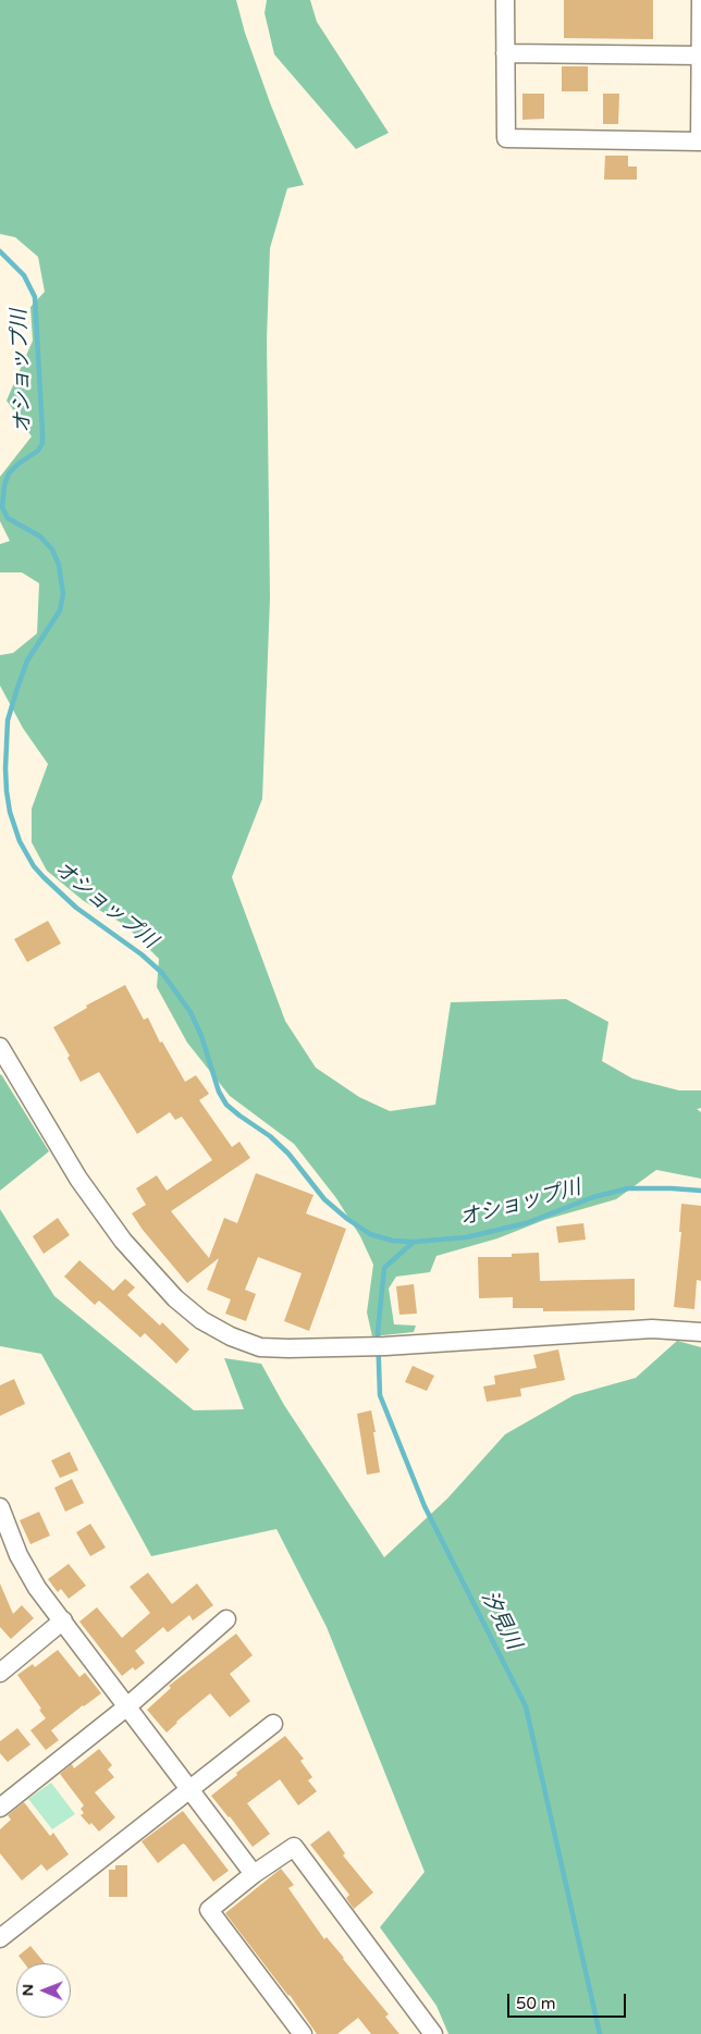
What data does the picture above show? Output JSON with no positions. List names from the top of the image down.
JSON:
{
  "water": ["オショップ川", "汐見川"],
  "scale_bar": "50 m",
  "north": "left"
}
